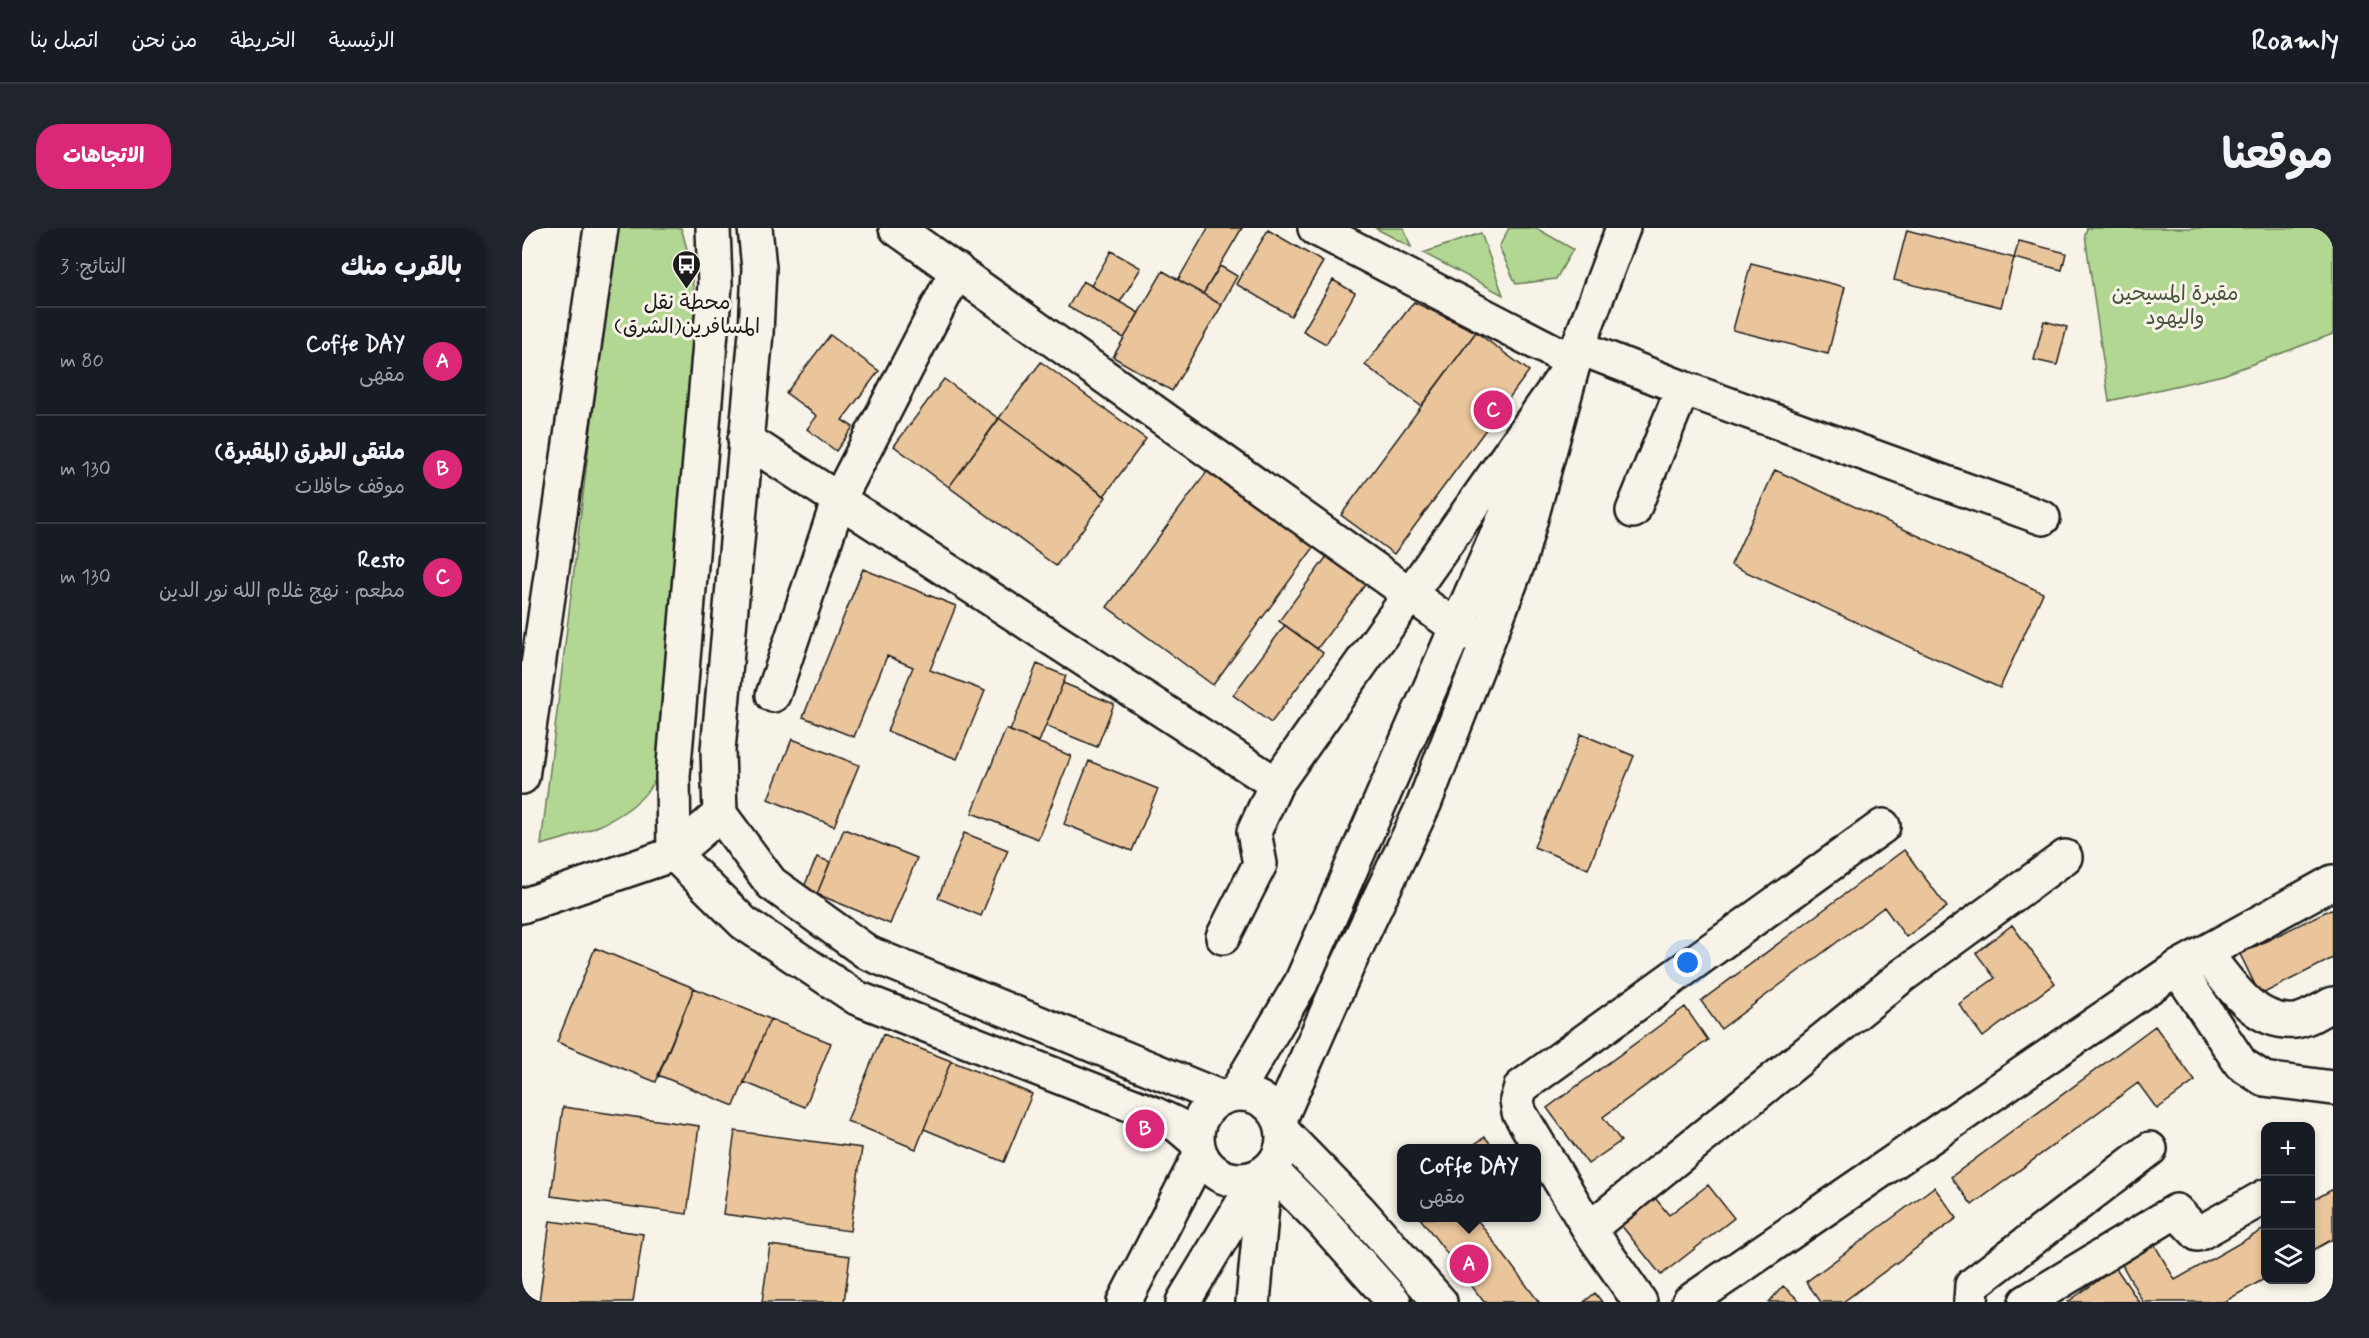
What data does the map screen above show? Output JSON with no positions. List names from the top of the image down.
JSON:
{
  "parks": ["مقبرة المسيحين واليهود"],
  "places": {
    "bus stop": ["محطة نقل المسافرين(الشرق)"]
  },
  "page": {
    "header": "Roamly",
    "nav": [
      "الرئيسية",
      "الخريطة",
      "من نحن",
      "اتصل بنا"
    ],
    "title": "موقعنا",
    "buttons": "الاتجاهات",
    "heading": ["بالقرب منك", "النتائج: 3"],
    "list": [
      {
        "mark": "A",
        "name": "Coffe DAY",
        "note": "مقهى",
        "value": "80 m"
      },
      {
        "mark": "B",
        "name": "ملتقى الطرق (المقبرة)",
        "note": "موقف حافلات",
        "value": "130 m"
      },
      {
        "mark": "C",
        "name": "Resto",
        "note": "مطعم · نهج غلام الله نور الدين",
        "value": "130 m"
      }
    ],
    "pins": ["C", "B", "A"],
    "map_buttons": ["+", "−"],
    "popup": ["Coffe DAY", "مقهى"]
  }
}
